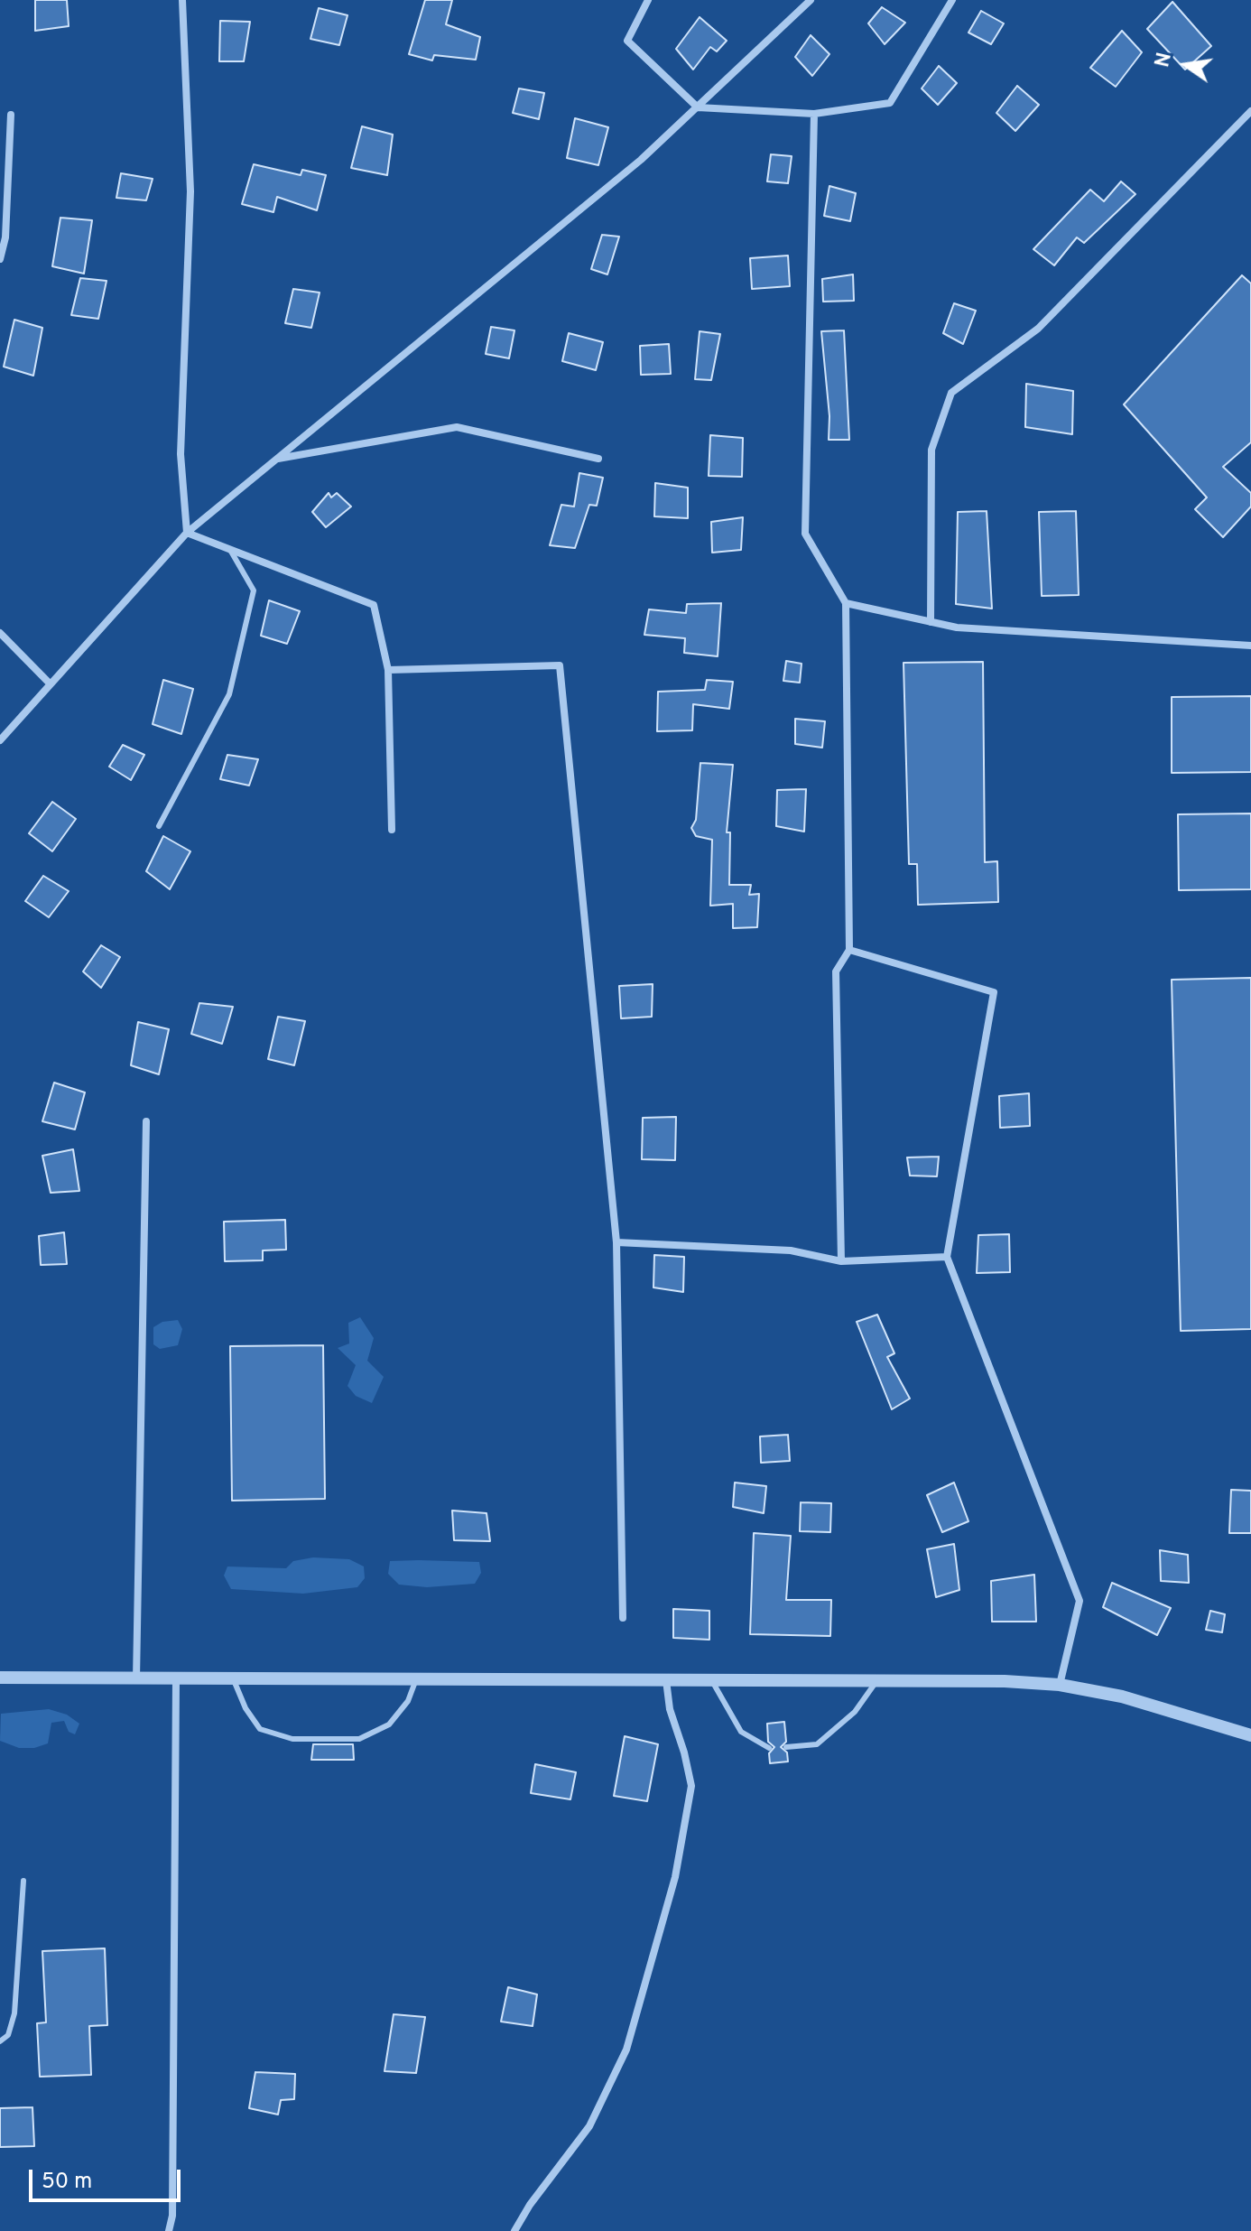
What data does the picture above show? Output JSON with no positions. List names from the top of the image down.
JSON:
{
  "scale_bar": "50 m",
  "north": "left"
}
